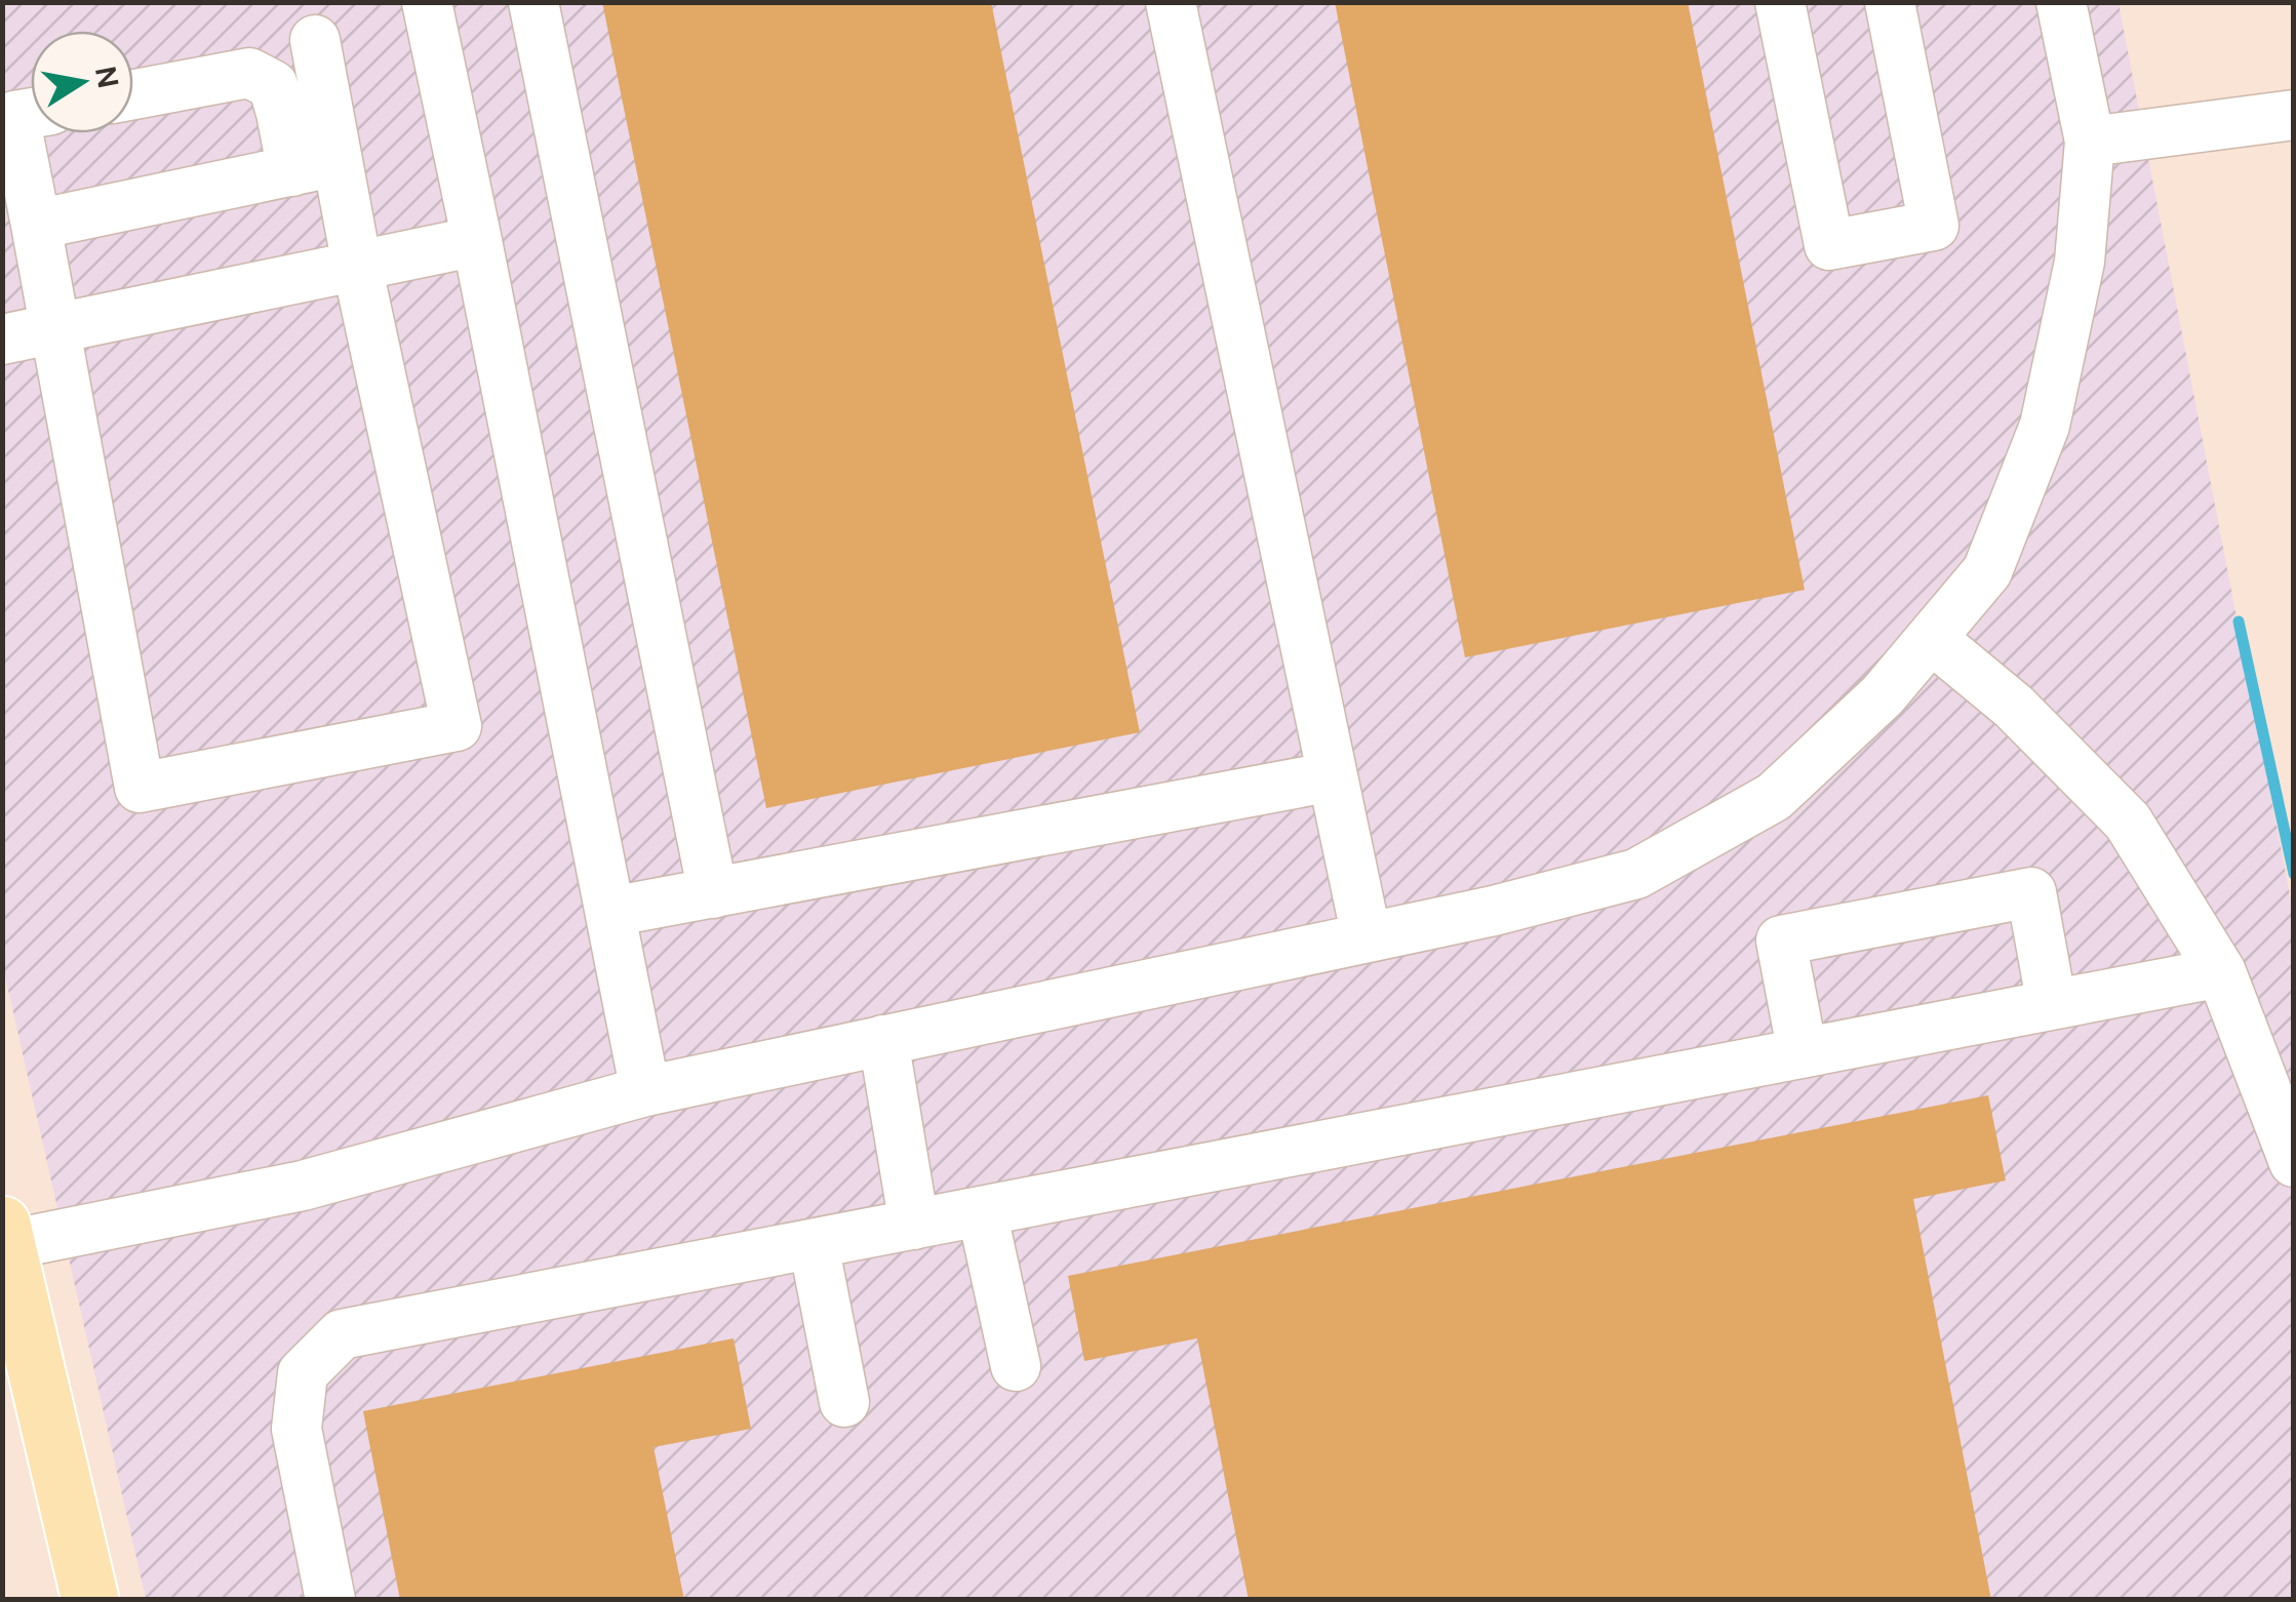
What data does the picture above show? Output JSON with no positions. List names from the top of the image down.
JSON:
{
  "north": "right"
}
